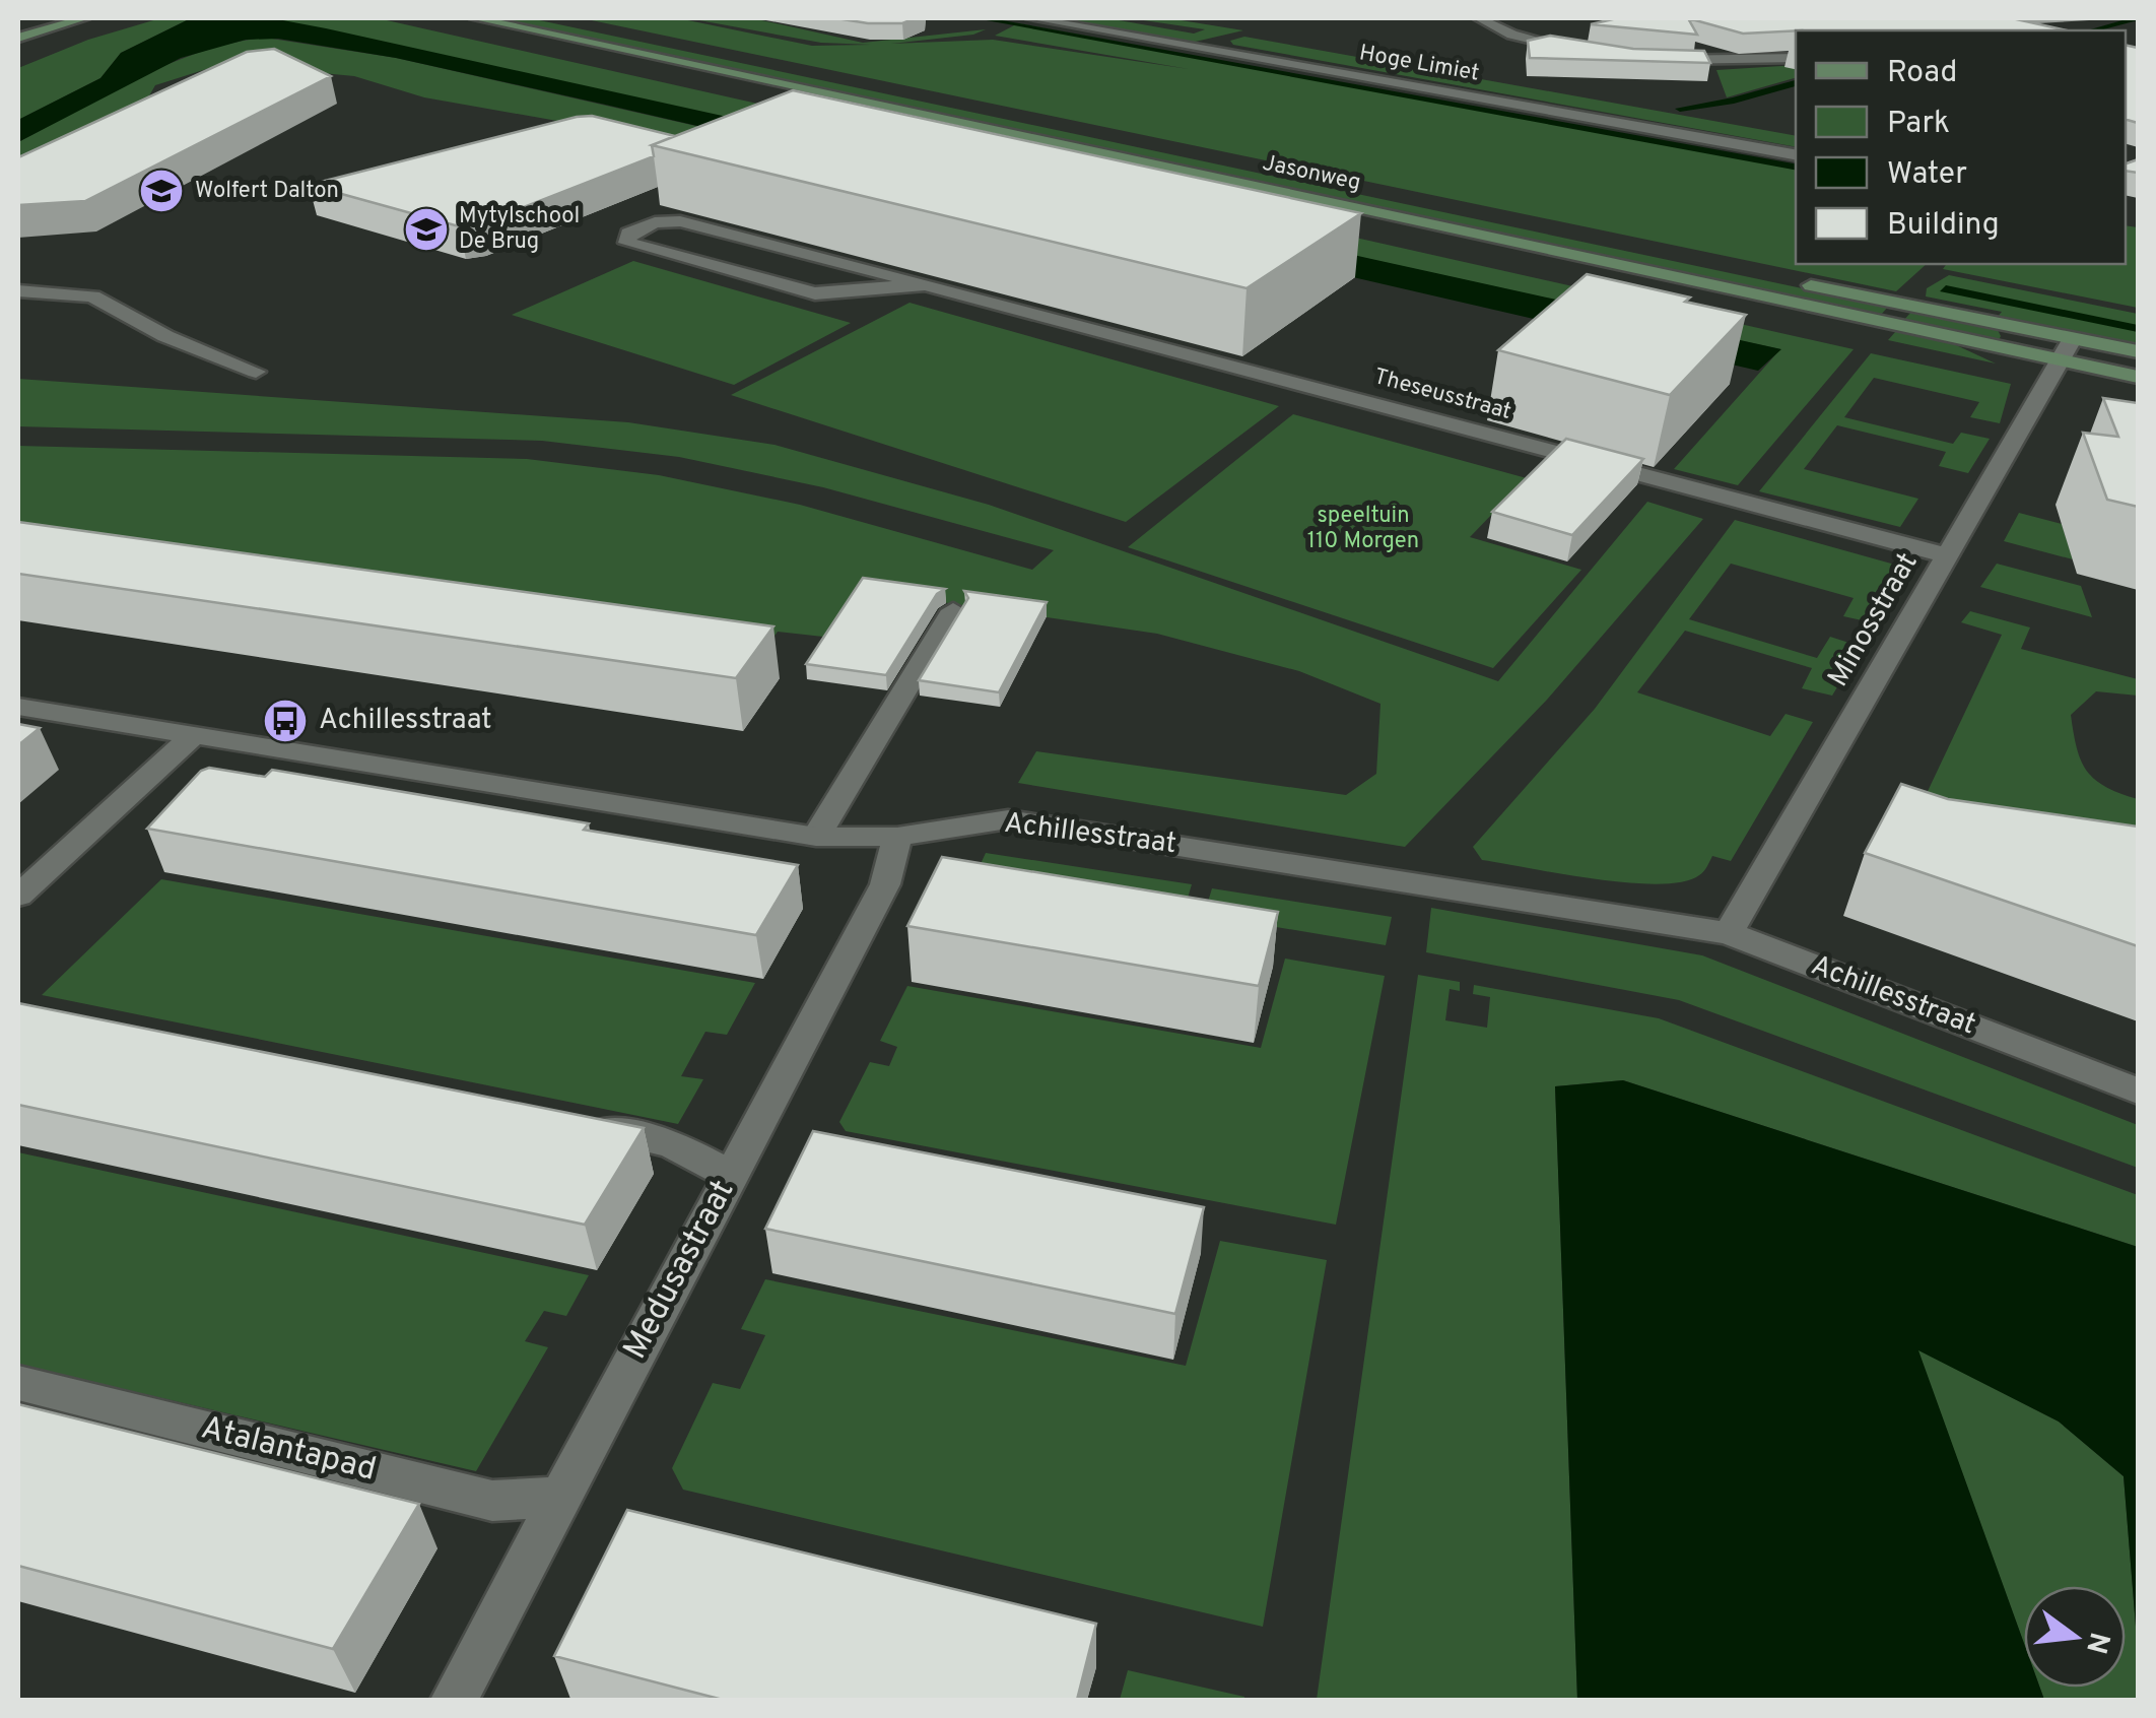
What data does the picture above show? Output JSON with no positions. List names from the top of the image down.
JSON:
{
  "streets": {
    "street": [
      "Hoge Limiet",
      "Jasonweg",
      "Theseusstraat",
      "Minosstraat",
      "Achillesstraat",
      "Medusastraat",
      "Atalantapad"
    ]
  },
  "crossings": [
    ["Jasonweg", "Minosstraat"],
    ["Theseusstraat", "Minosstraat"],
    ["Minosstraat", "Achillesstraat"],
    ["Achillesstraat", "Medusastraat"],
    ["Medusastraat", "Atalantapad"]
  ],
  "parks": ["speeltuin 110 Morgen"],
  "places": {
    "school or university": ["Wolfert Dalton", "Mytylschool De Brug"],
    "bus stop": ["Achillesstraat"]
  },
  "legend": [
    "Road",
    "Park",
    "Water",
    "Building"
  ],
  "north": "right"
}
